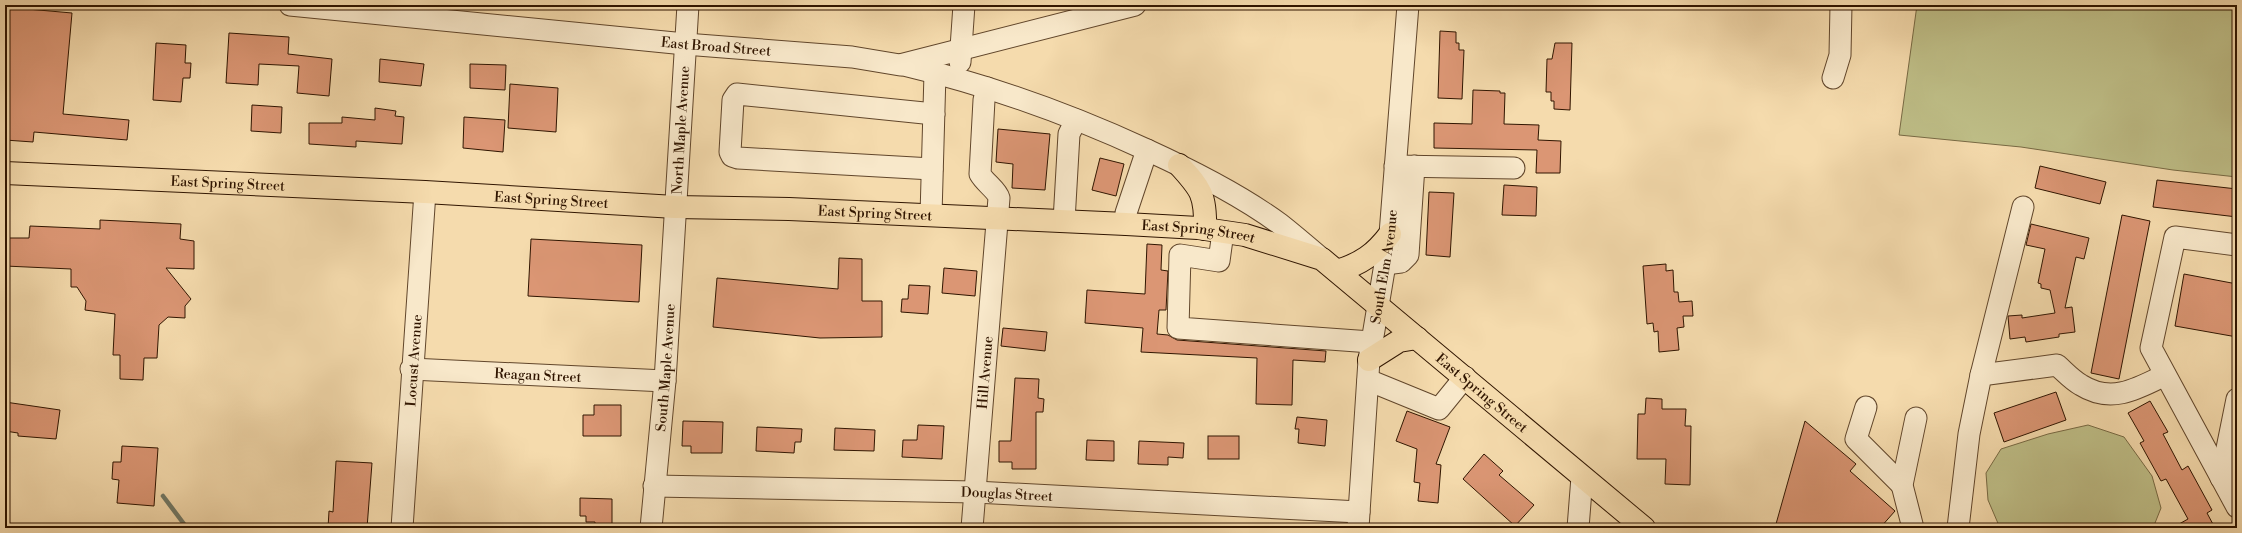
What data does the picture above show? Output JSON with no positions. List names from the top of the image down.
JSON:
{
  "streets": {
    "main road": ["East Spring Street"],
    "street": [
      "East Broad Street",
      "North Maple Avenue",
      "South Elm Avenue",
      "Locust Avenue",
      "South Maple Avenue",
      "Hill Avenue",
      "Reagan Street",
      "Douglas Street"
    ]
  },
  "crossings": [
    ["East Broad Street", "North Maple Avenue"],
    ["North Maple Avenue", "East Spring Street"],
    ["North Maple Avenue", "South Maple Avenue"],
    ["East Spring Street", "South Elm Avenue"],
    ["East Spring Street", "Locust Avenue"],
    ["East Spring Street", "South Maple Avenue"],
    ["East Spring Street", "Hill Avenue"],
    ["South Elm Avenue", "Douglas Street"],
    ["Locust Avenue", "Reagan Street"],
    ["South Maple Avenue", "Reagan Street"],
    ["South Maple Avenue", "Douglas Street"],
    ["Hill Avenue", "Douglas Street"]
  ]
}
